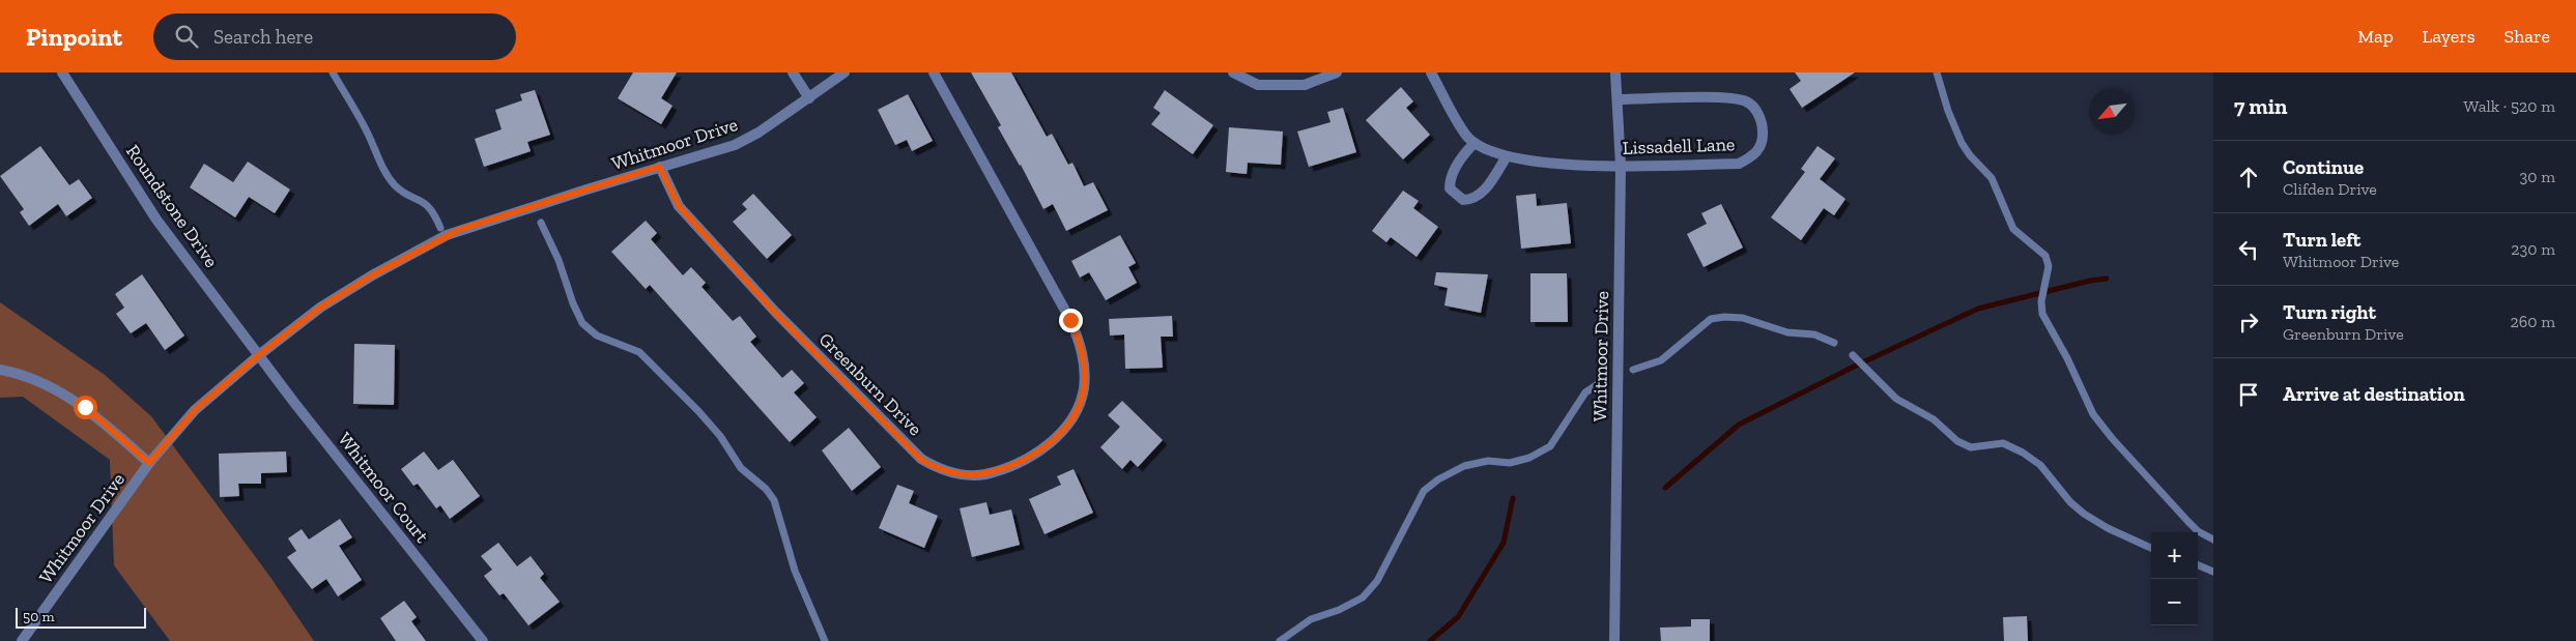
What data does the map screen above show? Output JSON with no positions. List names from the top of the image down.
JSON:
{
  "streets": {
    "street": [
      "Whitmoor Drive",
      "Lissadell Lane",
      "Roundstone Drive",
      "Greenburn Drive",
      "Whitmoor Court"
    ]
  },
  "crossings": [
    ["Whitmoor Drive", "Lissadell Lane"],
    ["Whitmoor Drive", "Roundstone Drive"],
    ["Whitmoor Drive", "Greenburn Drive"],
    ["Whitmoor Drive", "Whitmoor Court"],
    ["Roundstone Drive", "Whitmoor Court"]
  ],
  "scale_bar": "50 m",
  "north": "bottom left",
  "page": {
    "header": "Pinpoint",
    "search": "Search here",
    "nav": ["Map", "Layers", "Share"],
    "heading": ["7 min", "Walk · 520 m"],
    "list": [
      ["Continue", "Clifden Drive", "30 m"],
      ["Turn left", "Whitmoor Drive", "230 m"],
      ["Turn right", "Greenburn Drive", "260 m"],
      "Arrive at destination"
    ],
    "map_buttons": ["+", "−"],
    "scale": "50 m"
  }
}
